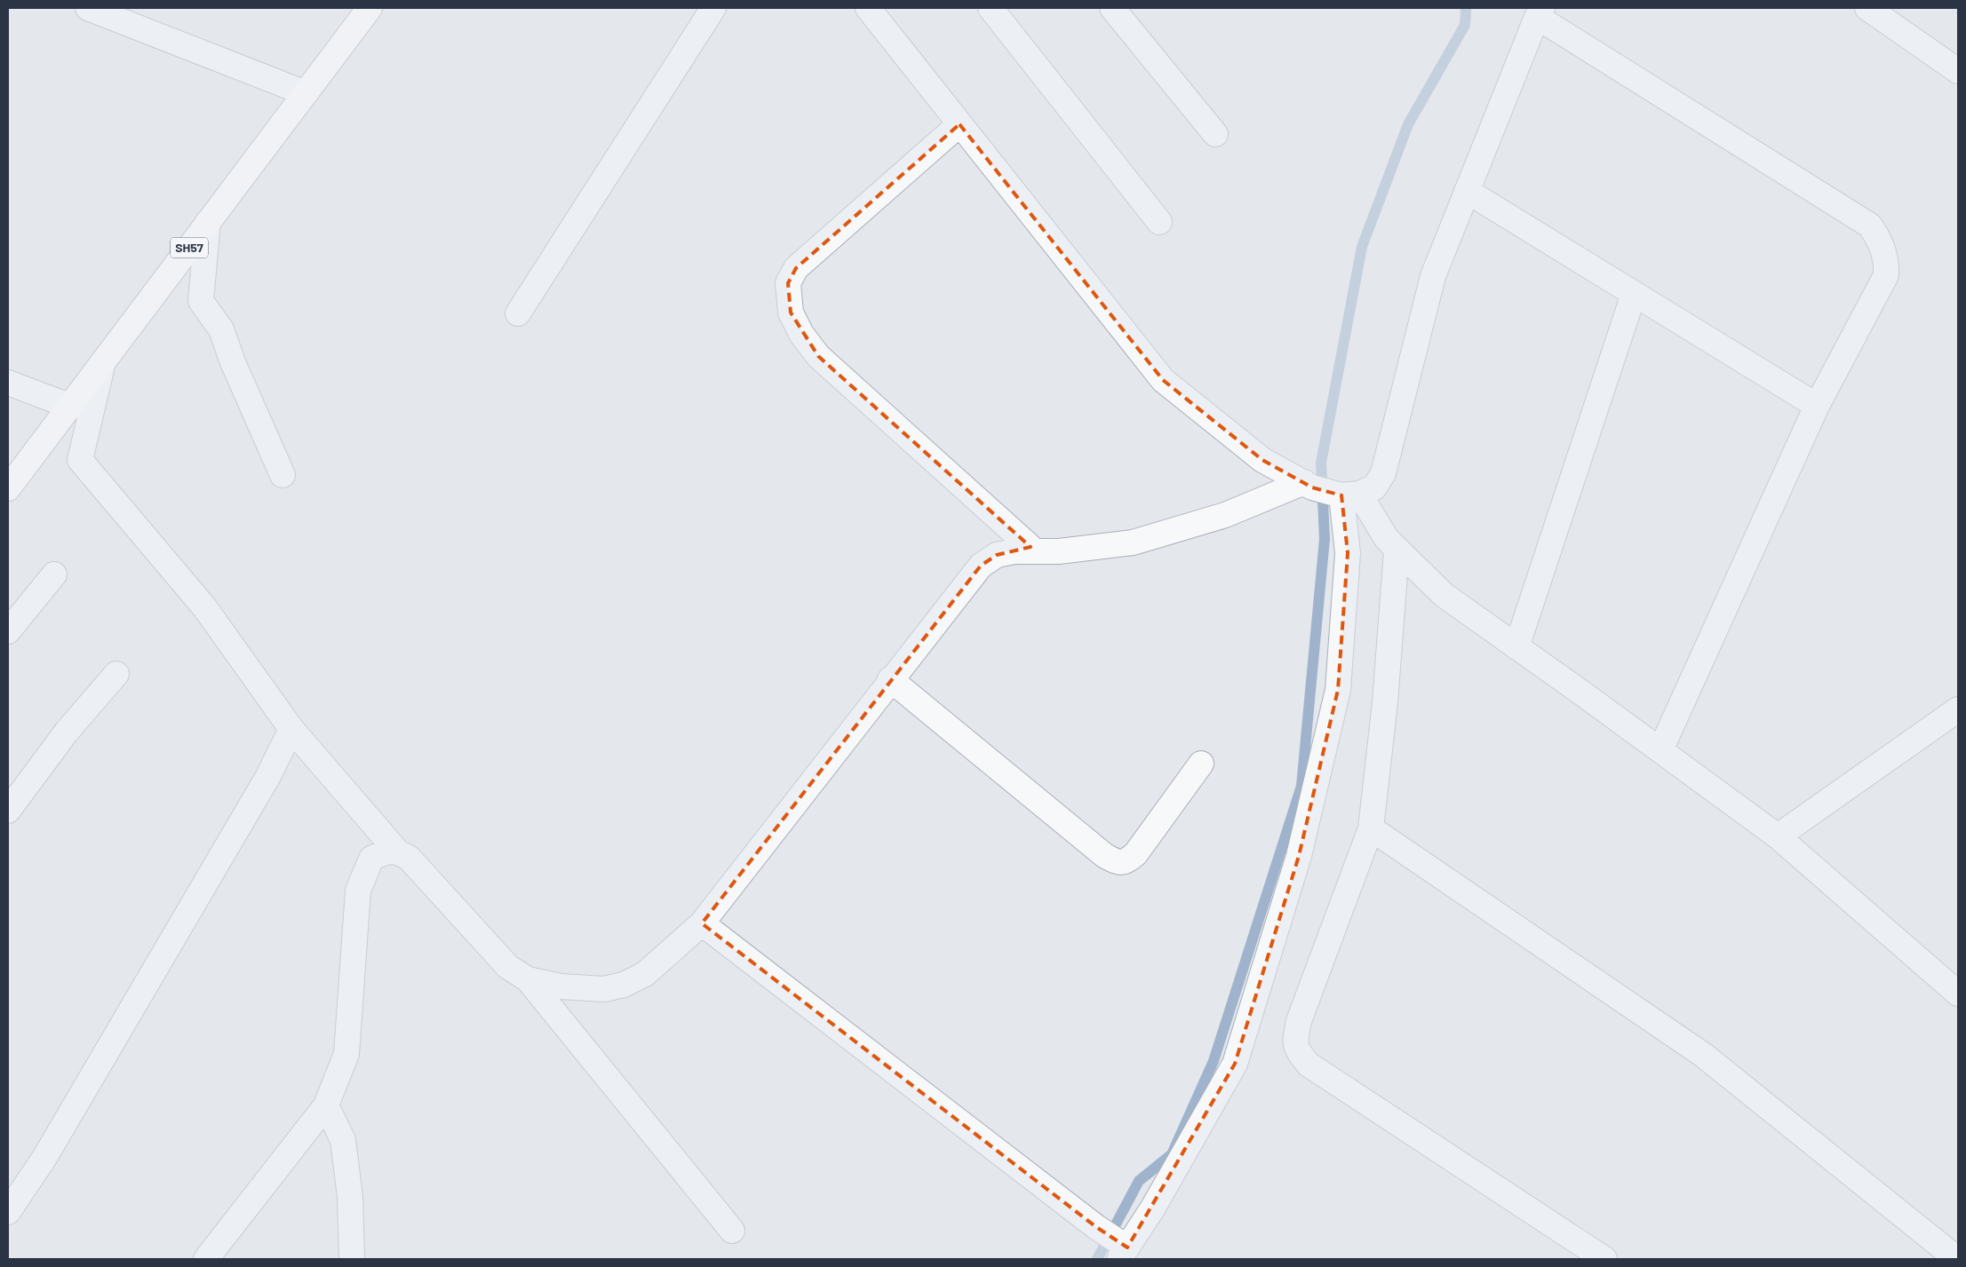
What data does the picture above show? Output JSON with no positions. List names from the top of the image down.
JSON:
{
  "streets": {
    "main road": ["SH57"]
  }
}
